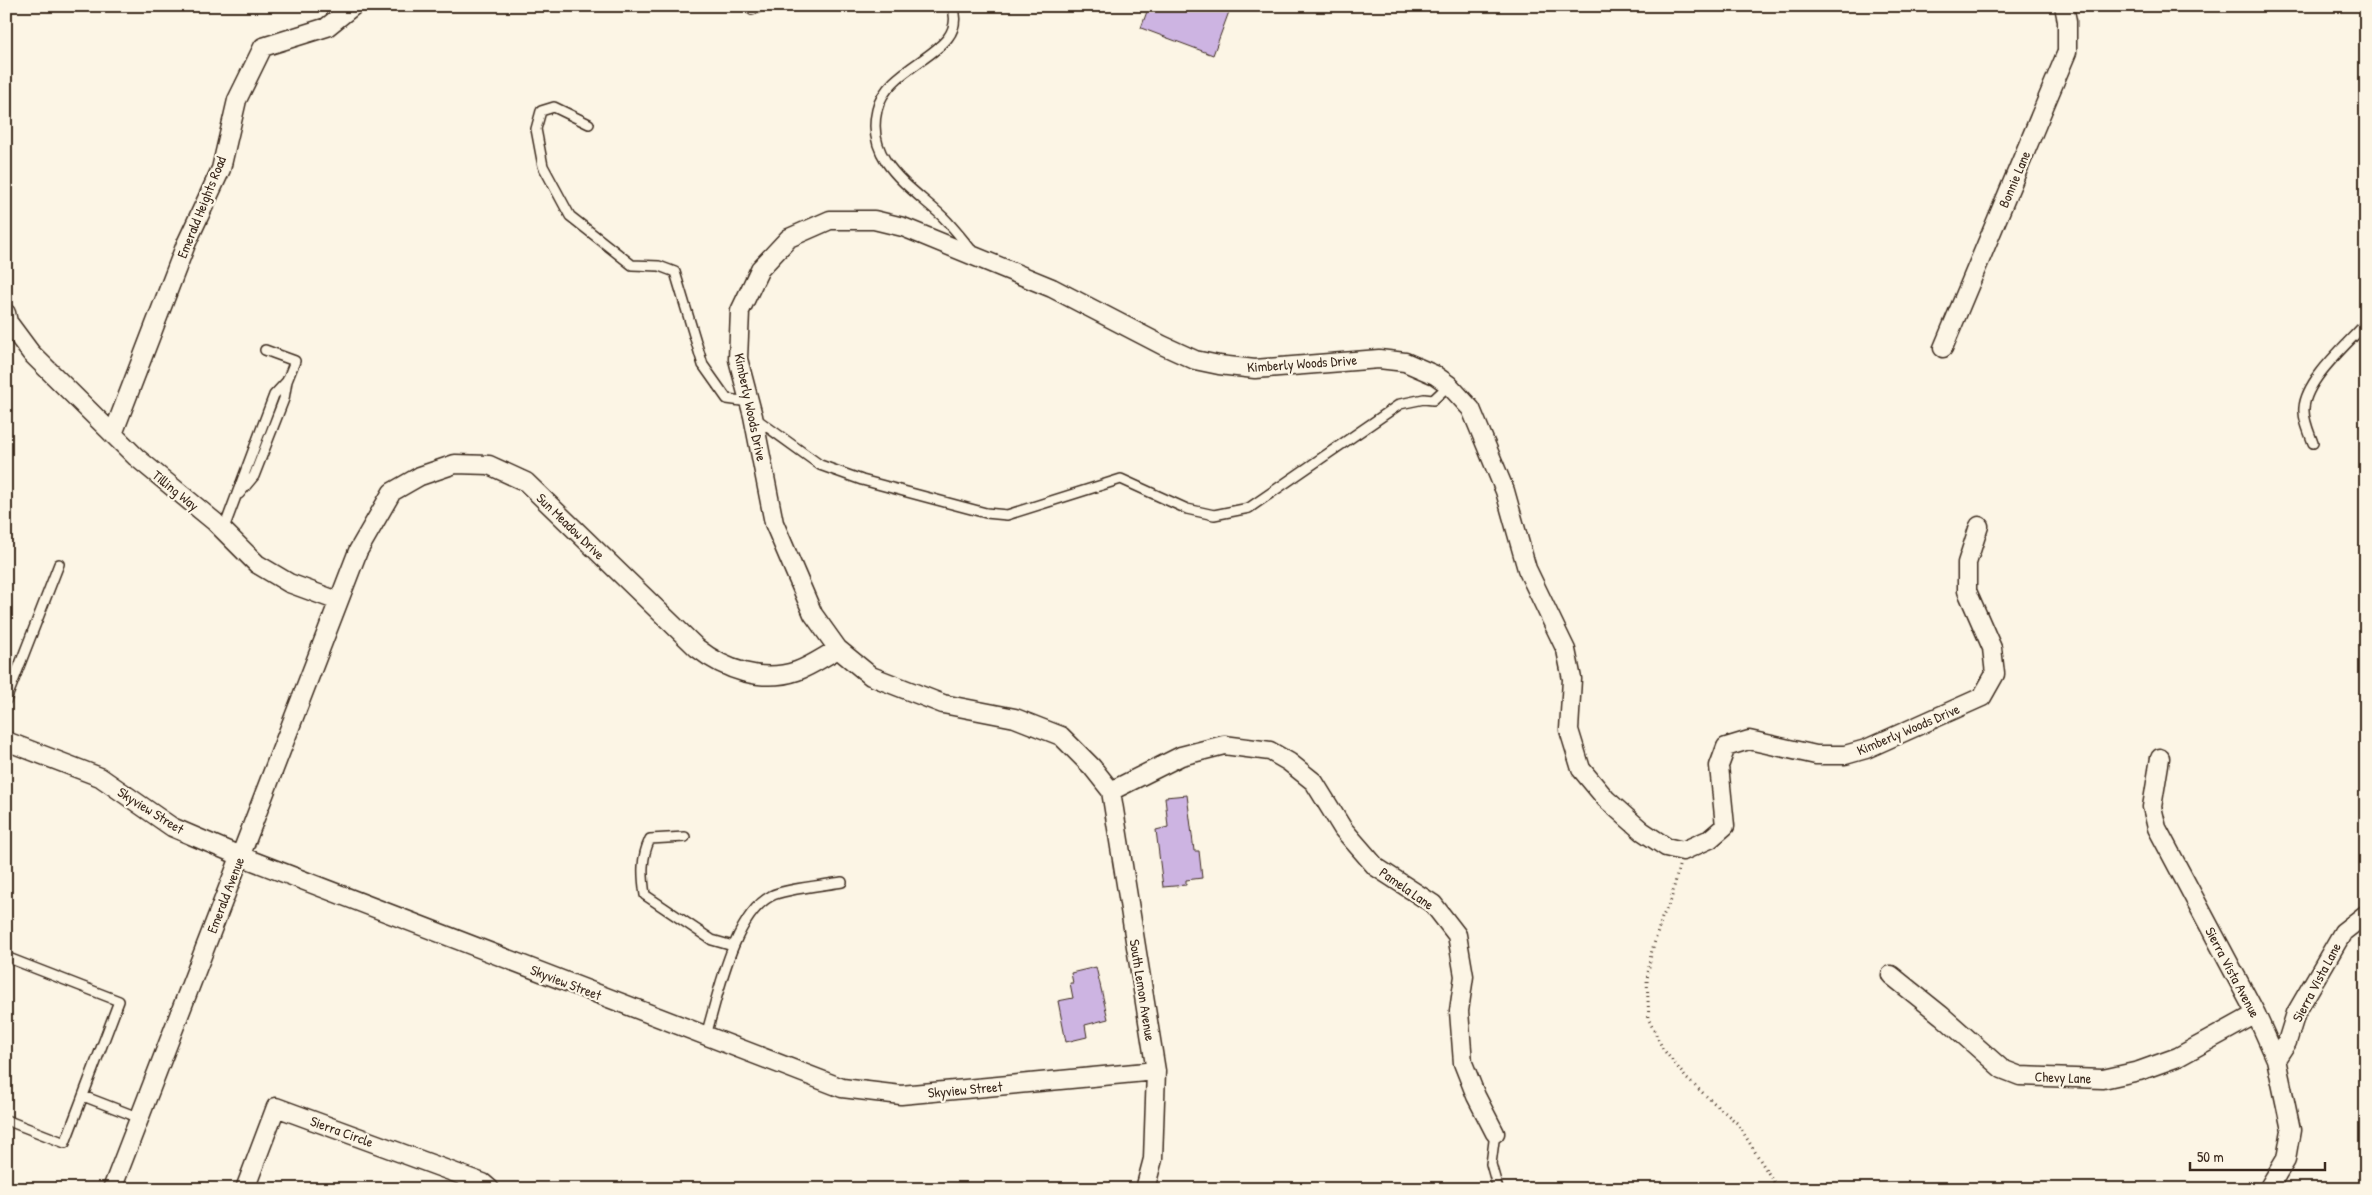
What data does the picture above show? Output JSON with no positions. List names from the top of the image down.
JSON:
{
  "streets": {
    "street": [
      "Bonnie Lane",
      "Emerald Heights Road",
      "Kimberly Woods Drive",
      "Tilling Way",
      "Sun Meadow Drive",
      "Skyview Street",
      "Pamela Lane",
      "Emerald Avenue",
      "Sierra Vista Avenue",
      "Sierra Vista Lane",
      "South Lemon Avenue",
      "Chevy Lane",
      "Sierra Circle"
    ]
  },
  "crossings": [
    ["Emerald Heights Road", "Tilling Way"],
    ["Kimberly Woods Drive", "Sun Meadow Drive"],
    ["Kimberly Woods Drive", "Pamela Lane"],
    ["Kimberly Woods Drive", "South Lemon Avenue"],
    ["Tilling Way", "Sun Meadow Drive"],
    ["Tilling Way", "Emerald Avenue"],
    ["Sun Meadow Drive", "Emerald Avenue"],
    ["Skyview Street", "Emerald Avenue"],
    ["Skyview Street", "South Lemon Avenue"],
    ["Pamela Lane", "South Lemon Avenue"],
    ["Sierra Vista Avenue", "Sierra Vista Lane"],
    ["Sierra Vista Avenue", "Chevy Lane"]
  ],
  "scale_bar": "50 m"
}
